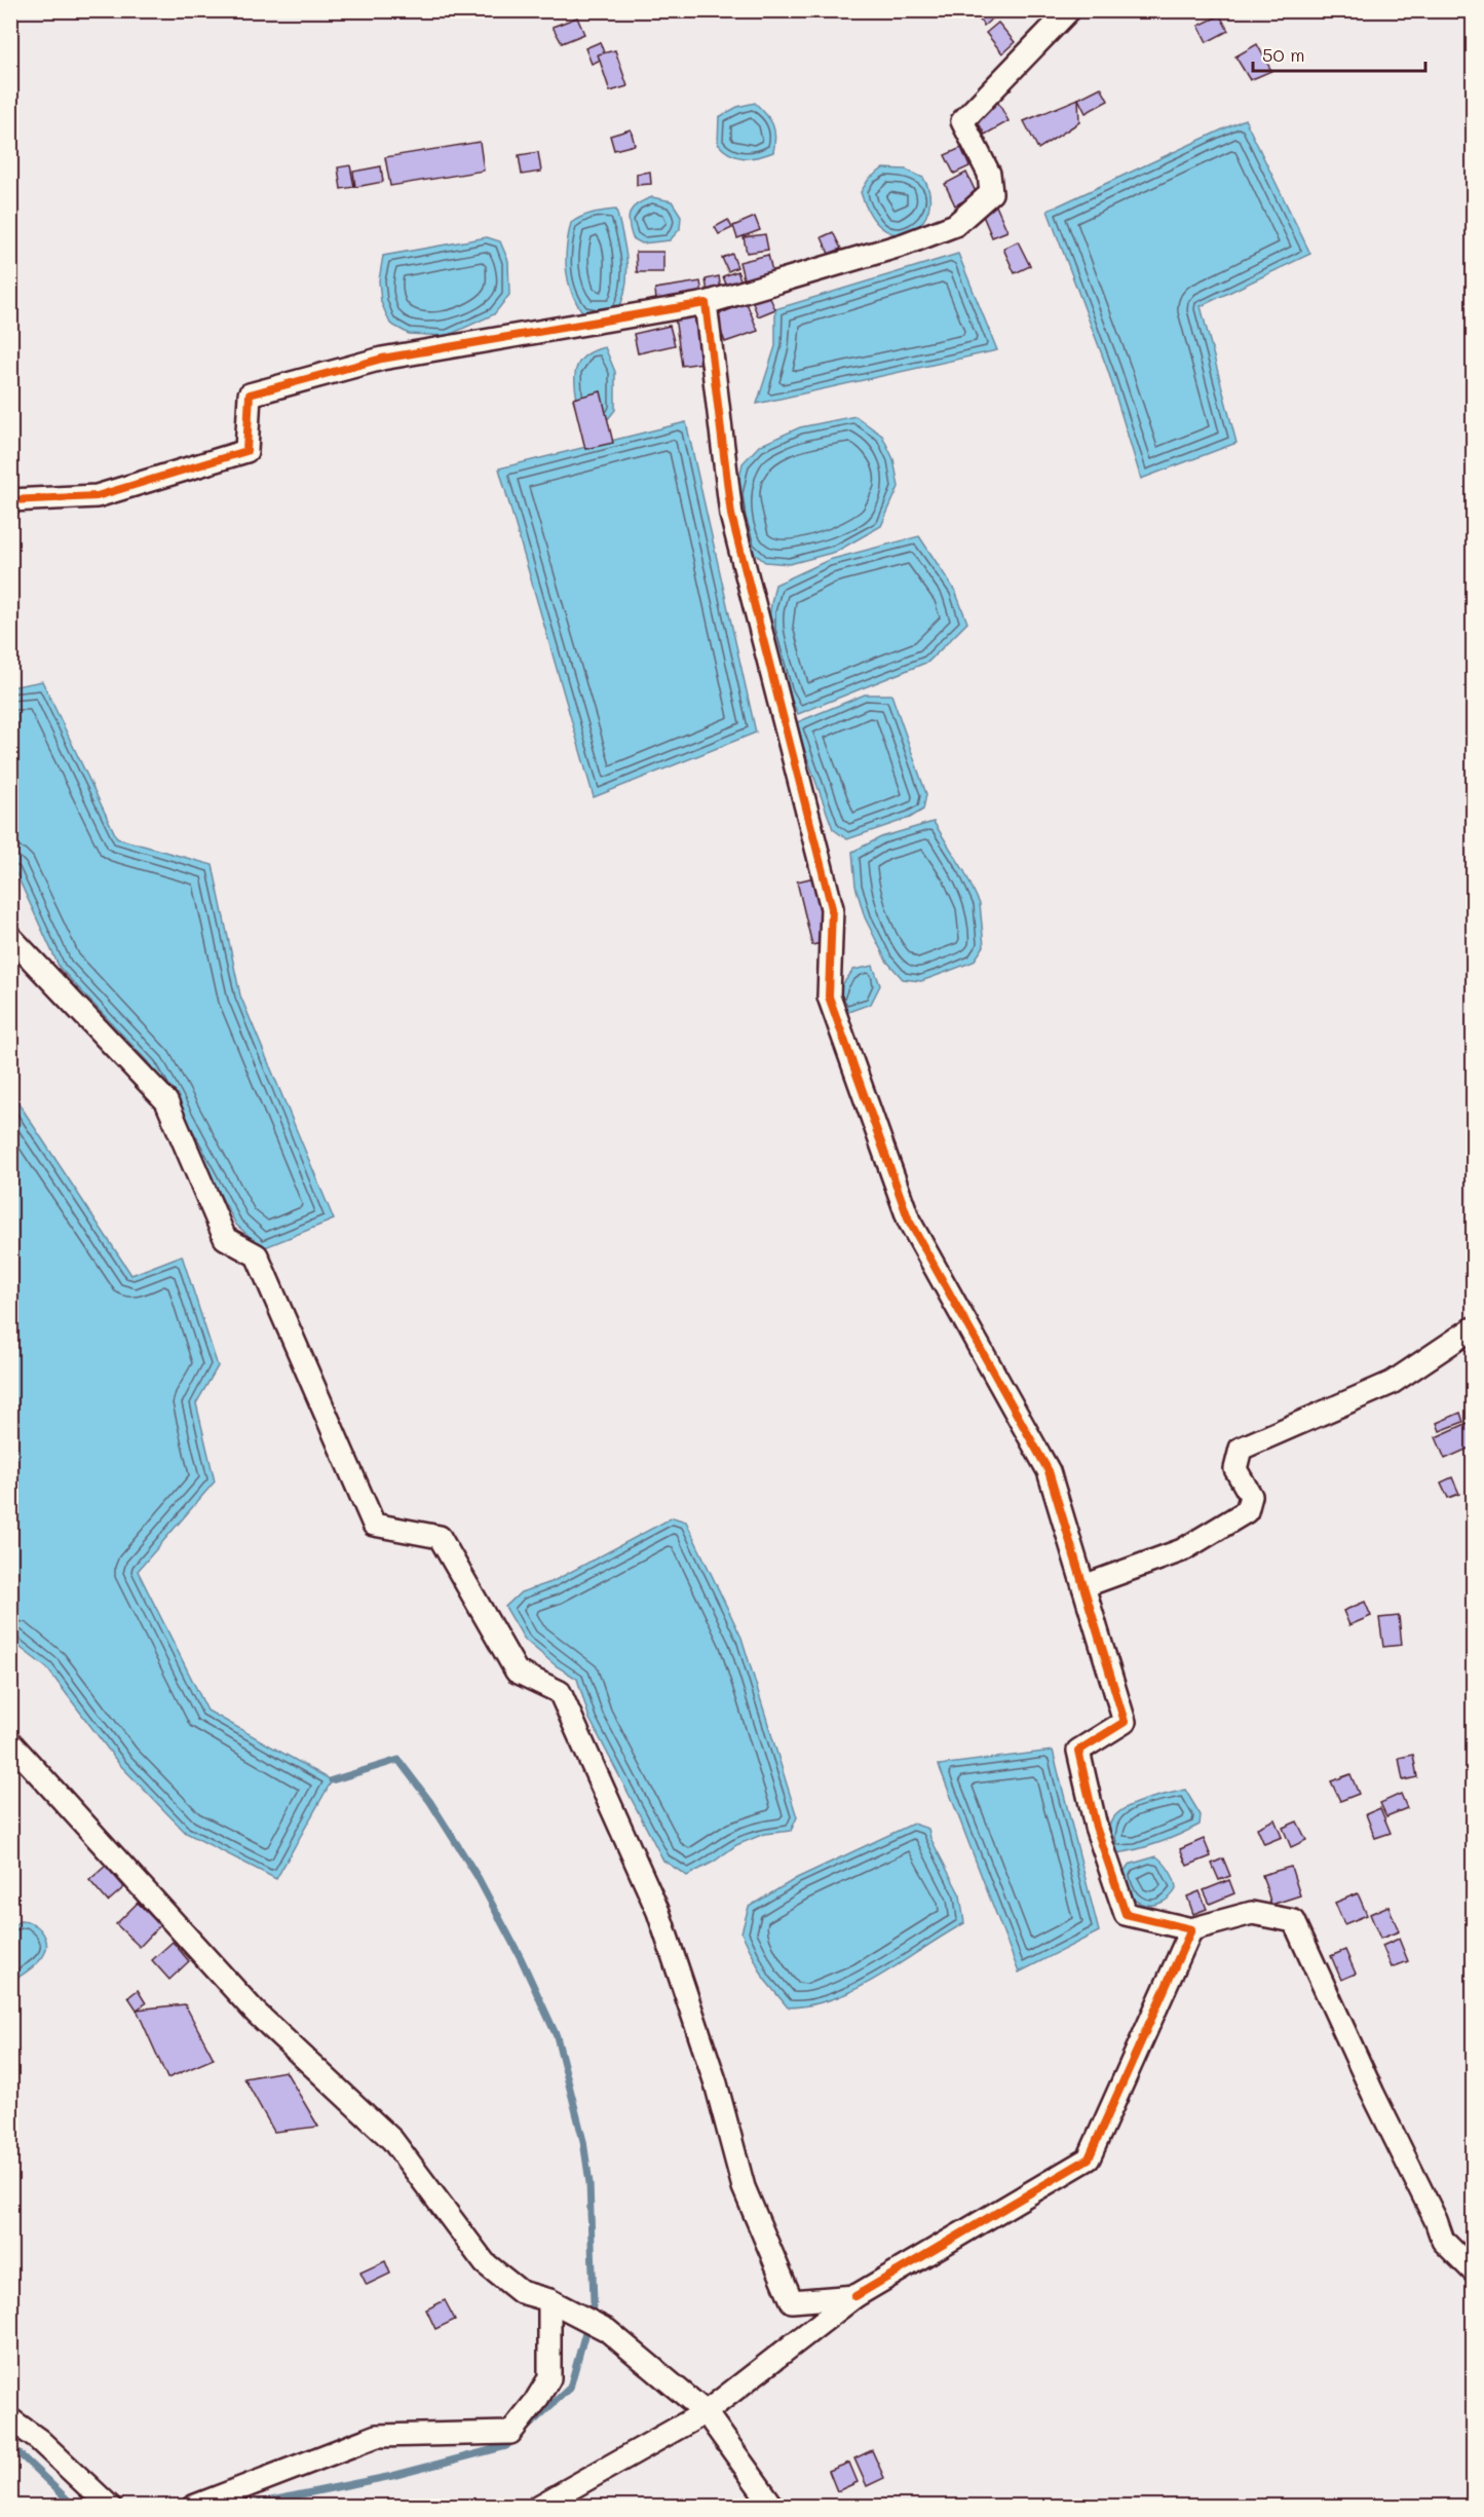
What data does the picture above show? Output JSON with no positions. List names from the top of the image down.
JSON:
{
  "scale_bar": "50 m"
}
